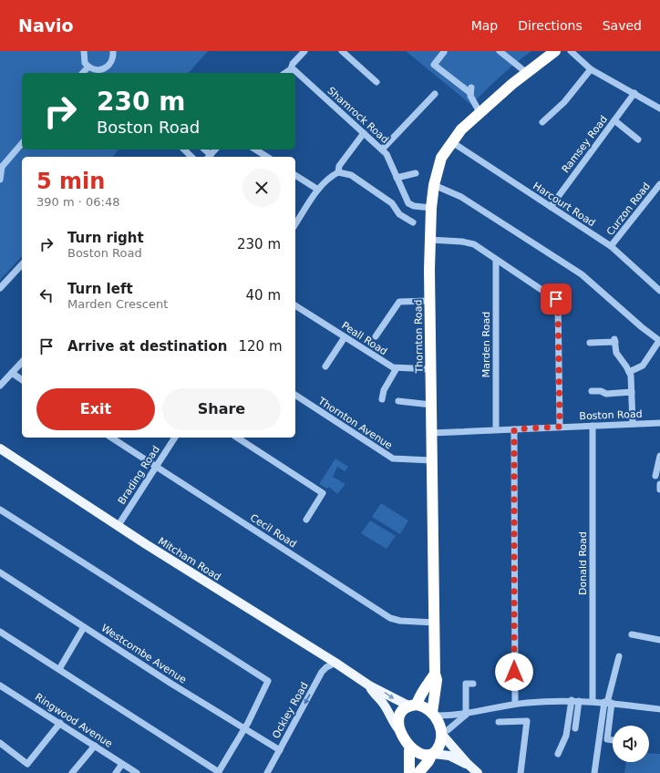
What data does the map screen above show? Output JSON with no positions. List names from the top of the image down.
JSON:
{
  "streets": {
    "highway": ["Thornton Road"],
    "main road": ["Mitcham Road"],
    "street": [
      "Shamrock Road",
      "Ramsey Road",
      "Harcourt Road",
      "Curzon Road",
      "Peall Road",
      "Marden Road",
      "Boston Road",
      "Thornton Avenue",
      "Brading Road",
      "Cecil Road",
      "Donald Road",
      "Westcombe Avenue",
      "Ockley Road",
      "Ringwood Avenue"
    ]
  },
  "crossings": [
    ["Shamrock Road", "Thornton Road"],
    ["Ramsey Road", "Harcourt Road"],
    ["Harcourt Road", "Curzon Road"],
    ["Harcourt Road", "Thornton Road"],
    ["Thornton Road", "Peall Road"],
    ["Thornton Road", "Boston Road"],
    ["Thornton Road", "Thornton Avenue"],
    ["Thornton Road", "Cecil Road"],
    ["Thornton Road", "Mitcham Road"],
    ["Marden Road", "Boston Road"],
    ["Boston Road", "Donald Road"],
    ["Brading Road", "Cecil Road"],
    ["Brading Road", "Mitcham Road"],
    ["Mitcham Road", "Ockley Road"],
    ["Westcombe Avenue", "Ockley Road"]
  ],
  "one_way": ["Ockley Road"],
  "page": {
    "header": "Navio",
    "nav": ["Map", "Directions", "Saved"],
    "turn": ["230 m", "Boston Road"],
    "heading": ["5 min", "390 m · 06:48"],
    "list": [
      {
        "name": "Turn right",
        "note": "Boston Road",
        "value": "230 m"
      },
      {
        "name": "Turn left",
        "note": "Marden Crescent",
        "value": "40 m"
      },
      {
        "name": "Arrive at destination",
        "value": "120 m"
      }
    ],
    "buttons": ["Exit", "Share"]
  }
}
